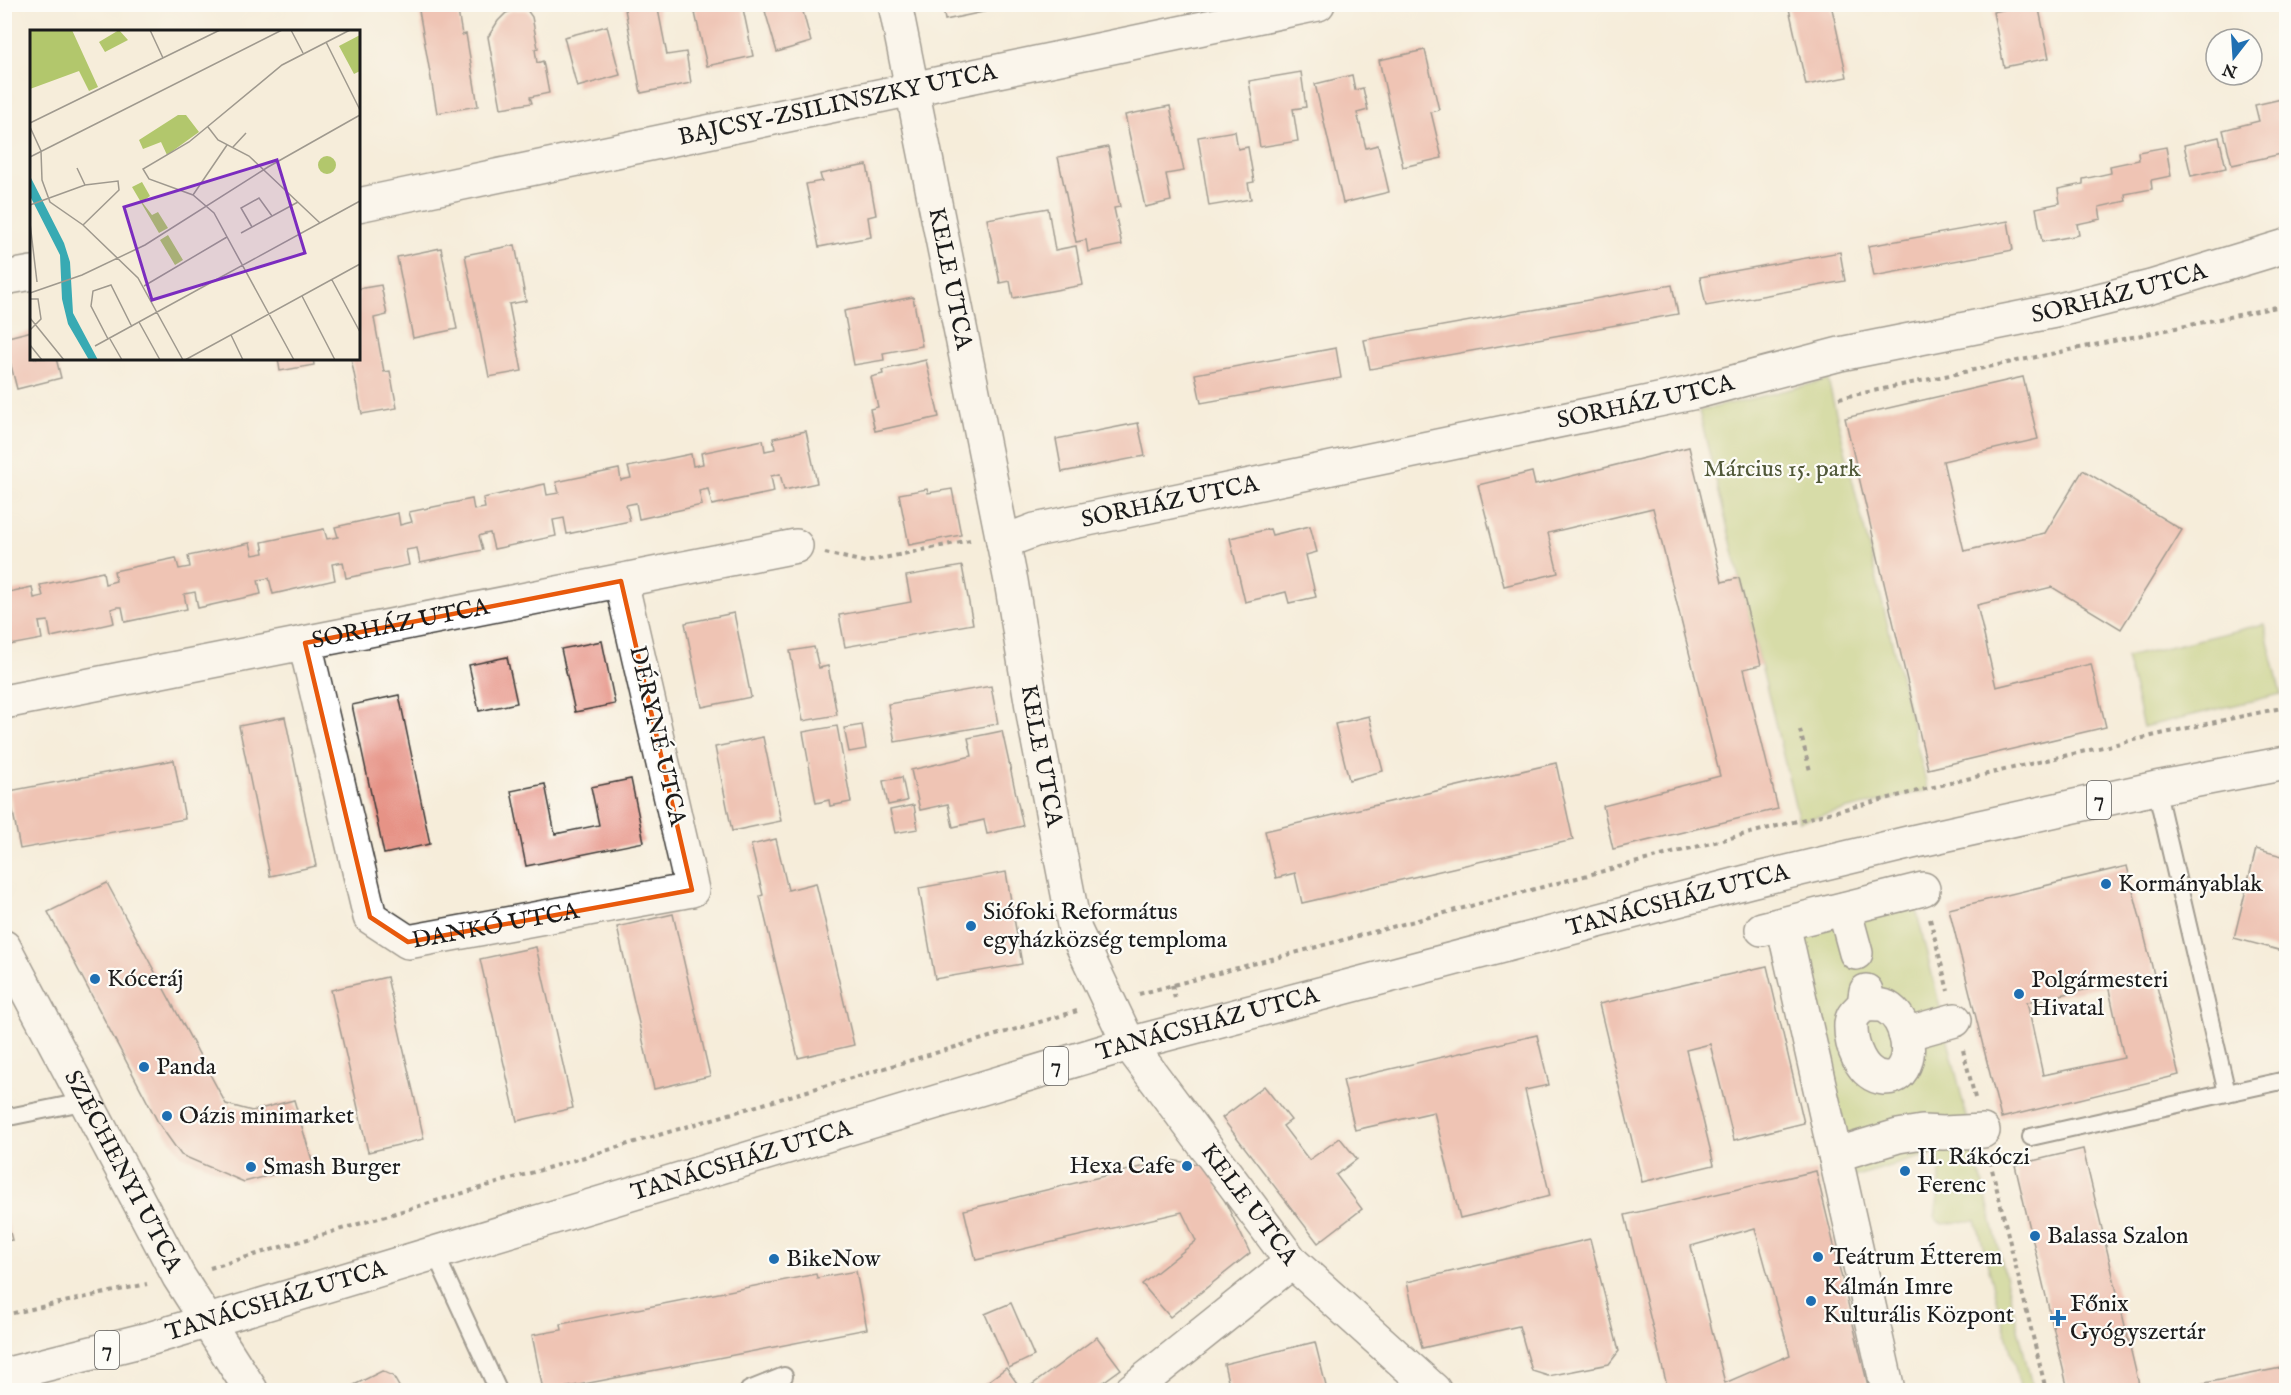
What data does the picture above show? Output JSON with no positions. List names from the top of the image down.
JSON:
{
  "streets": {
    "street": [
      "BAJCSY-ZSILINSZKY UTCA",
      "KELE UTCA",
      "SORHÁZ UTCA",
      "DÉRYNÉ UTCA",
      "7",
      "TANÁCSHÁZ UTCA",
      "DANKÓ UTCA",
      "SZÉCHENYI UTCA"
    ]
  },
  "crossings": [
    ["BAJCSY-ZSILINSZKY UTCA", "KELE UTCA"],
    ["KELE UTCA", "SORHÁZ UTCA"],
    ["KELE UTCA", "TANÁCSHÁZ UTCA"],
    ["SORHÁZ UTCA", "DÉRYNÉ UTCA"],
    ["SORHÁZ UTCA", "DANKÓ UTCA"],
    ["DÉRYNÉ UTCA", "DANKÓ UTCA"],
    ["TANÁCSHÁZ UTCA", "SZÉCHENYI UTCA"]
  ],
  "parks": ["Március 15. park"],
  "places": {
    "other": [
      "Kormányablak",
      "Siófoki Református egyházközség temploma",
      "Kóceráj",
      "Polgármesteri Hivatal",
      "Panda",
      "Oázis minimarket",
      "Hexa Cafe",
      "Smash Burger",
      "II. Rákóczi Ferenc",
      "Balassa Szalon",
      "Teátrum Étterem",
      "BikeNow",
      "Kálmán Imre Kulturális Központ"
    ],
    "health": ["Főnix Gyógyszertár"]
  },
  "north": "bottom"
}
